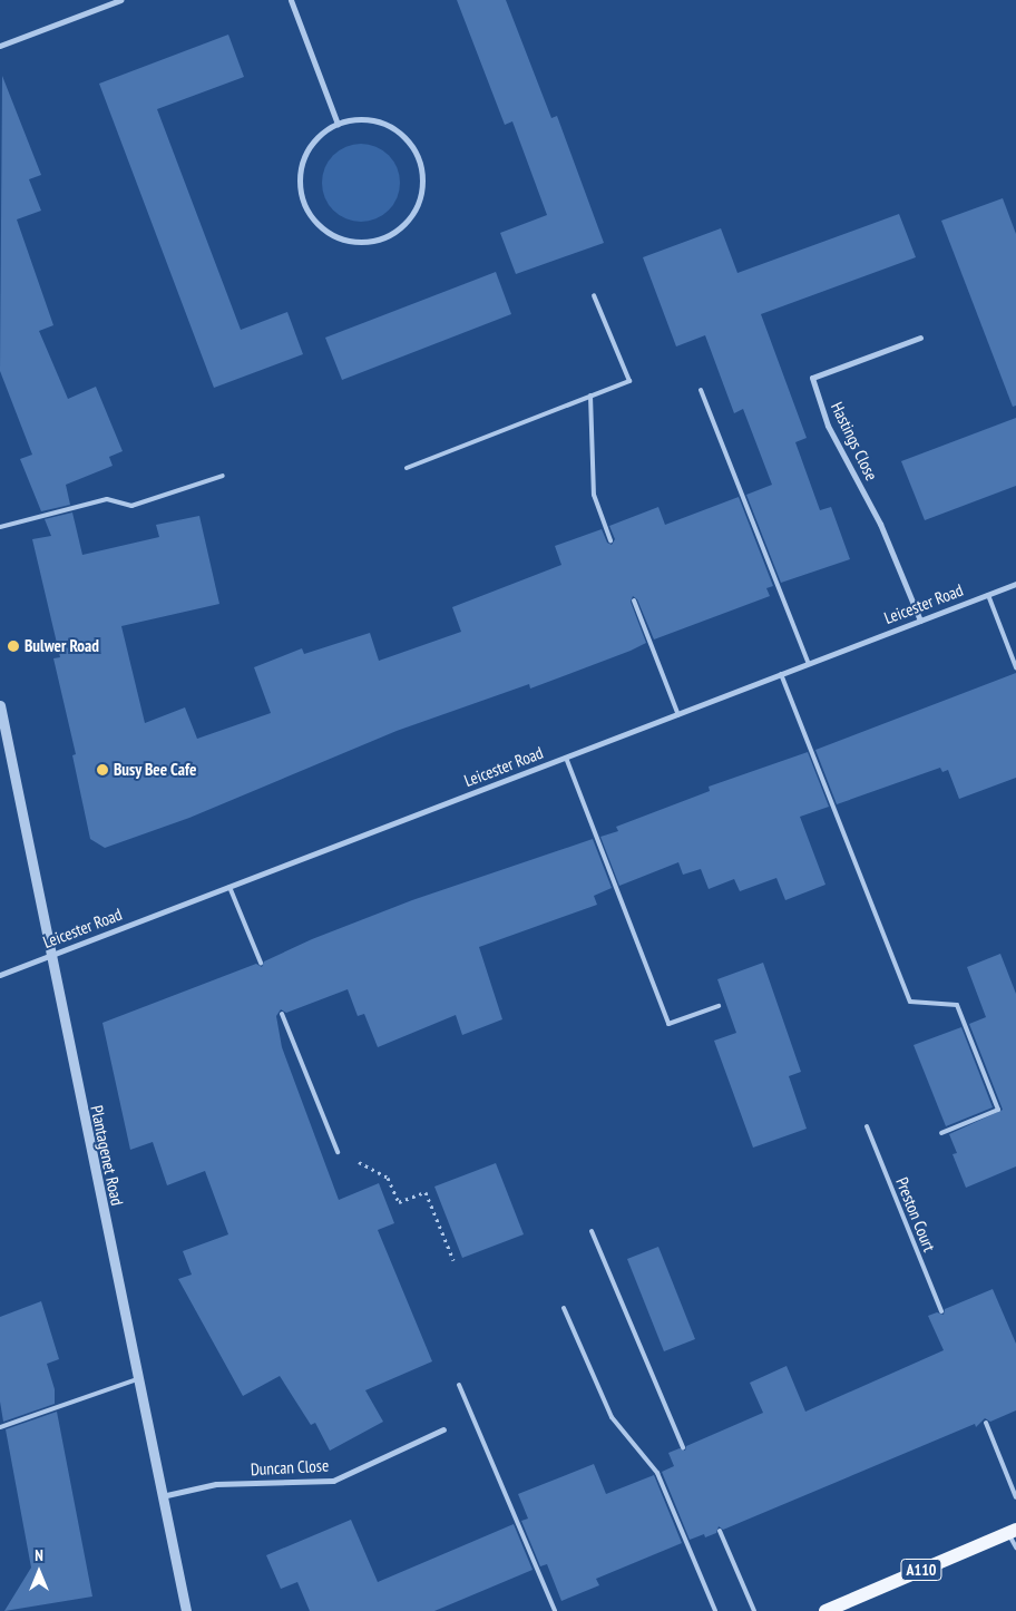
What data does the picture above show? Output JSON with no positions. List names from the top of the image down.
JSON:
{
  "streets": {
    "main road": ["A110"],
    "street": [
      "Hastings Close",
      "Leicester Road",
      "Plantagenet Road",
      "Duncan Close"
    ],
    "lane": ["Preston Court"]
  },
  "crossings": [
    ["Hastings Close", "Leicester Road"],
    ["Leicester Road", "Plantagenet Road"],
    ["Plantagenet Road", "Duncan Close"]
  ],
  "places": ["Bulwer Road", "Busy Bee Cafe"],
  "north": "top"
}
